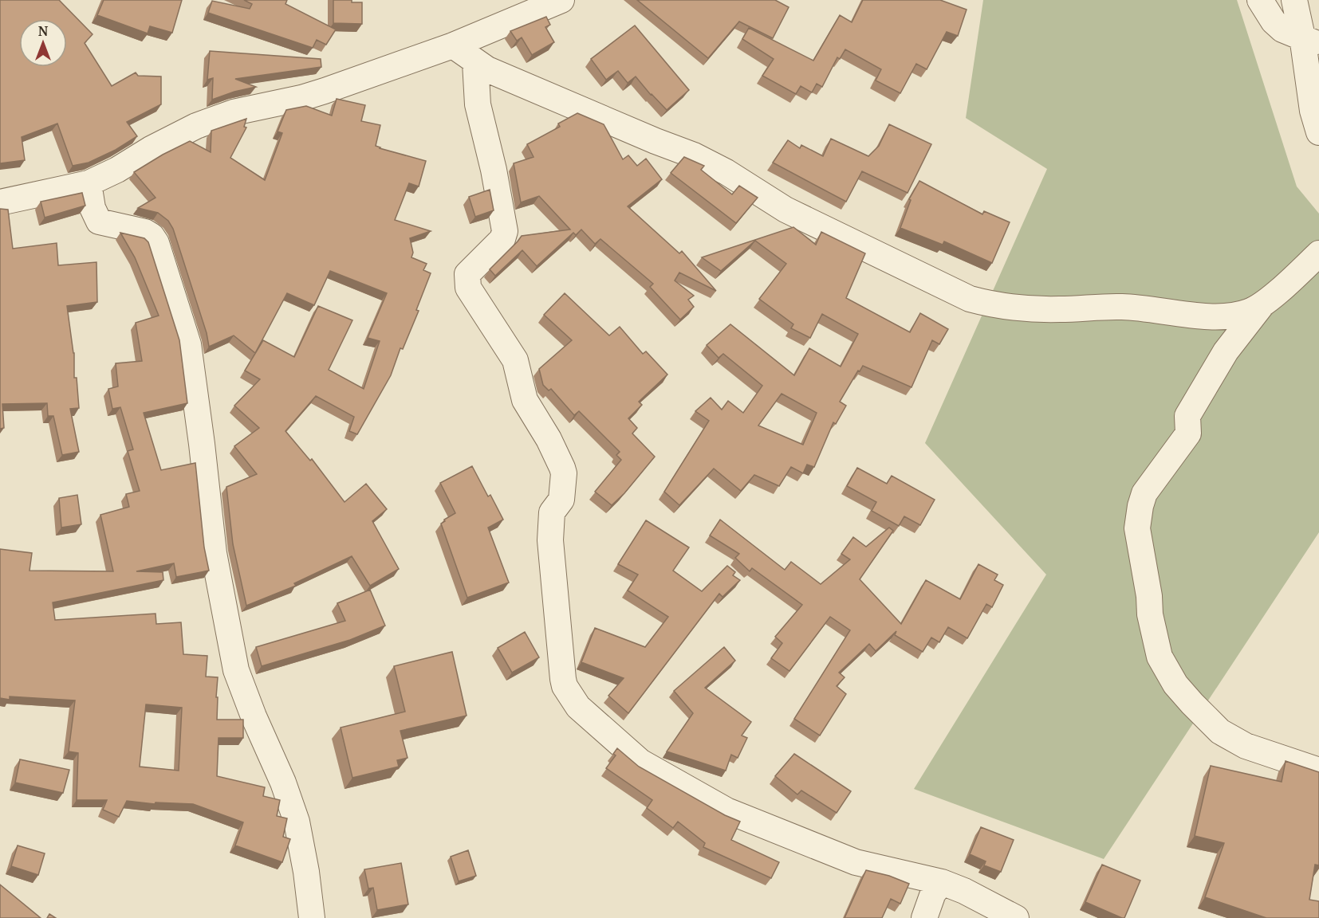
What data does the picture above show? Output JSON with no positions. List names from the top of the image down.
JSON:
{
  "north": "top"
}
